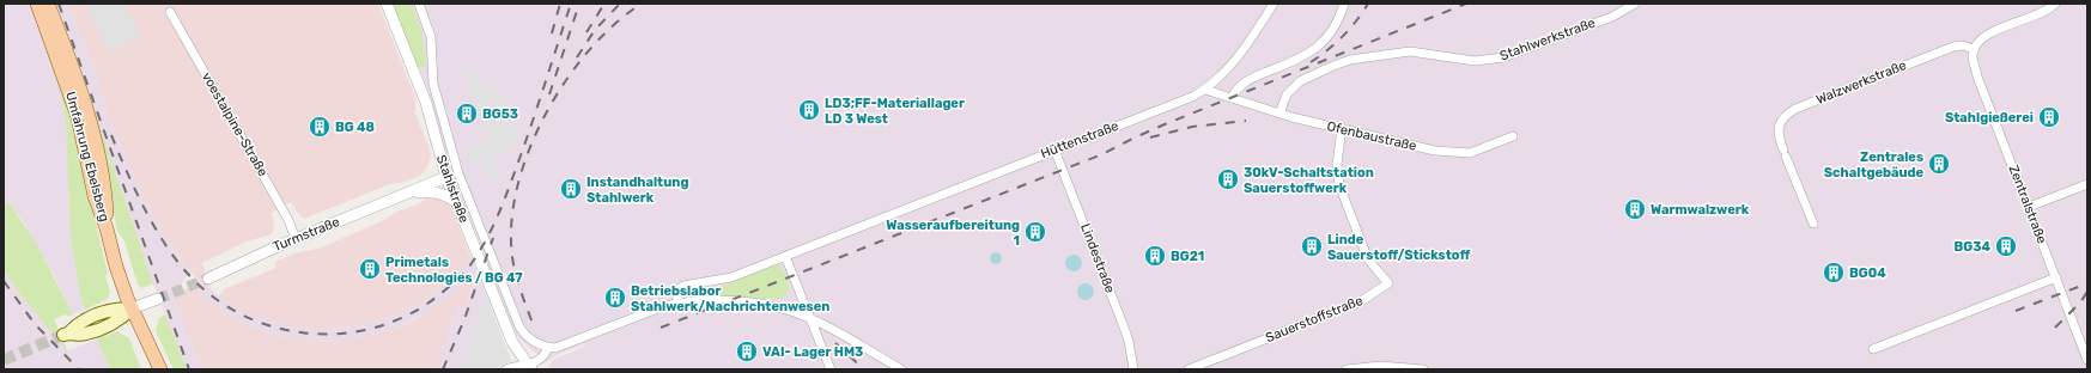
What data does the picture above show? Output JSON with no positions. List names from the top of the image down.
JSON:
{
  "streets": {
    "main road": ["Umfahrung Ebelsberg"],
    "street": [
      "Stahlwerkstraße",
      "Walzwerkstraße",
      "voestalpine-Straße",
      "Ofenbaustraße",
      "Hüttenstraße",
      "Stahlstraße",
      "Zentralstraße",
      "Turmstraße",
      "Lindestraße",
      "Sauerstoffstraße"
    ]
  },
  "crossings": [
    ["Stahlwerkstraße", "Ofenbaustraße"],
    ["Walzwerkstraße", "Zentralstraße"],
    ["voestalpine-Straße", "Turmstraße"],
    ["Ofenbaustraße", "Sauerstoffstraße"],
    ["Hüttenstraße", "Lindestraße"],
    ["Stahlstraße", "Turmstraße"]
  ],
  "places": {
    "building": [
      "LD3;FF-Materiallager LD 3 West",
      "BG53",
      "Stahlgießerei",
      "BG 48",
      "Zentrales Schaltgebäude",
      "30kV-Schaltstation Sauerstoffwerk",
      "Instandhaltung Stahlwerk",
      "Warmwalzwerk",
      "Wasseraufbereitung 1",
      "Linde Sauerstoff/Stickstoff",
      "BG34",
      "BG21",
      "Primetals Technologies / BG 47",
      "BG04",
      "Betriebslabor Stahlwerk/Nachrichtenwesen",
      "VAI- Lager HM3"
    ]
  }
}
